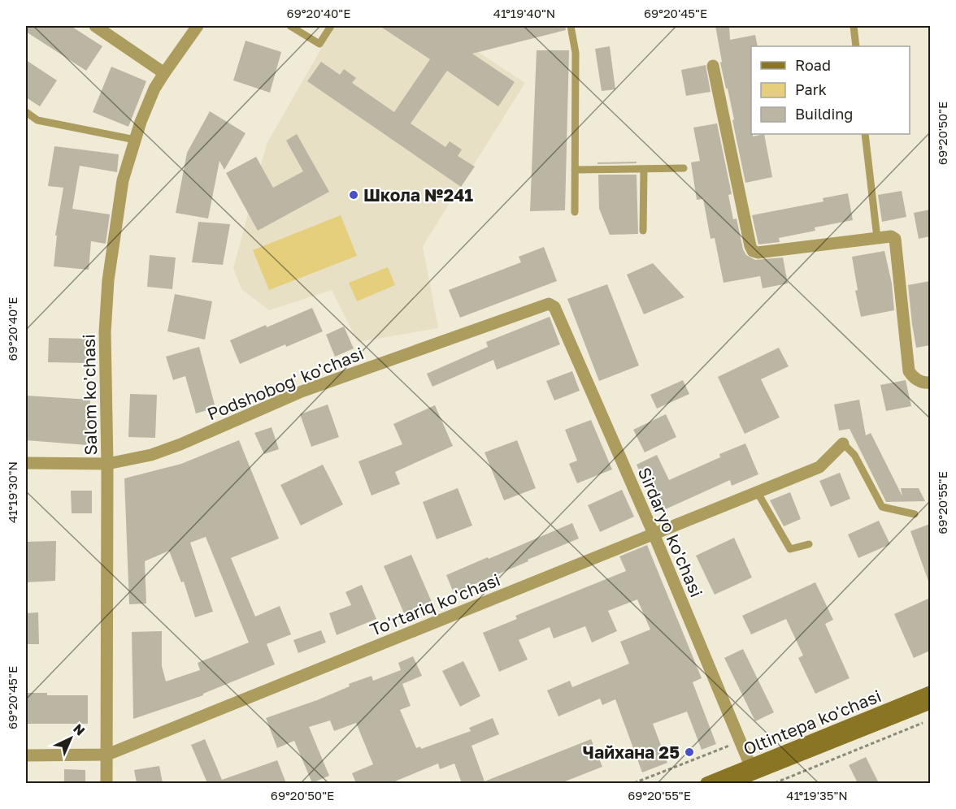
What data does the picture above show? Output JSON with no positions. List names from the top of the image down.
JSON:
{
  "streets": {
    "main road": ["Oltintepa ko'chasi"],
    "street": [
      "Podshobog' ko'chasi",
      "Salom ko'chasi",
      "Sirdaryo ko'chasi",
      "To'rtariq ko'chasi"
    ]
  },
  "crossings": [
    ["Podshobog' ko'chasi", "Salom ko'chasi"],
    ["Podshobog' ko'chasi", "Sirdaryo ko'chasi"],
    ["Salom ko'chasi", "To'rtariq ko'chasi"],
    ["Sirdaryo ko'chasi", "To'rtariq ko'chasi"],
    ["Sirdaryo ko'chasi", "Oltintepa ko'chasi"]
  ],
  "places": ["Школа №241", "Чайхана 25"],
  "legend": ["Road", "Park", "Building"],
  "north": "top right",
  "coordinates": [
    "69°20'40\"E",
    "41°19'40\"N",
    "69°20'45\"E",
    "69°20'50\"E",
    "41°19'30\"N",
    "69°20'55\"E",
    "41°19'35\"N"
  ]
}
